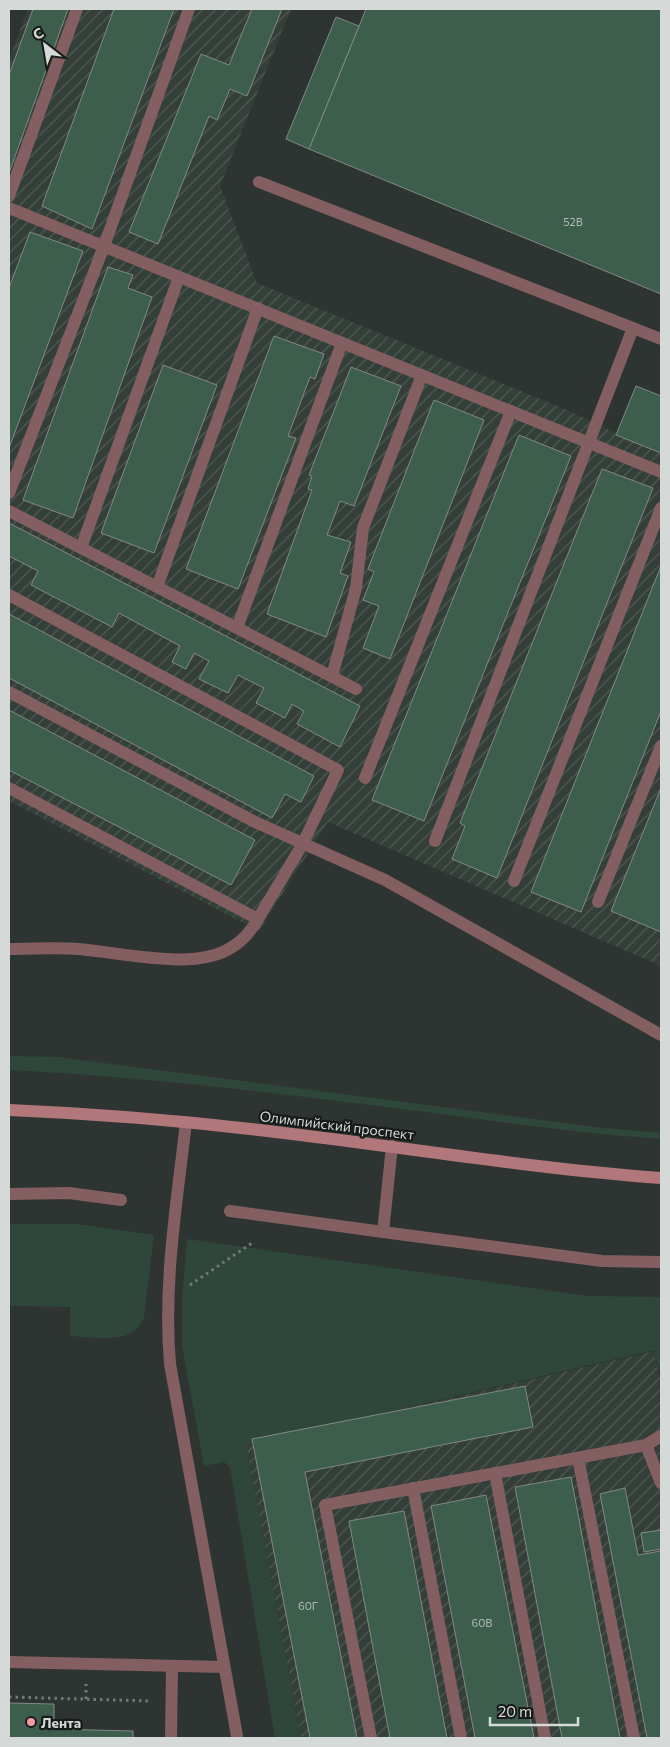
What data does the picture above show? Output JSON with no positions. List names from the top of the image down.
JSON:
{
  "streets": {
    "street": ["Олимпийский проспект"]
  },
  "places": ["Лента"],
  "house_numbers": ["52В", "60Г", "60В"],
  "scale_bar": "20 m",
  "north": "top left"
}
